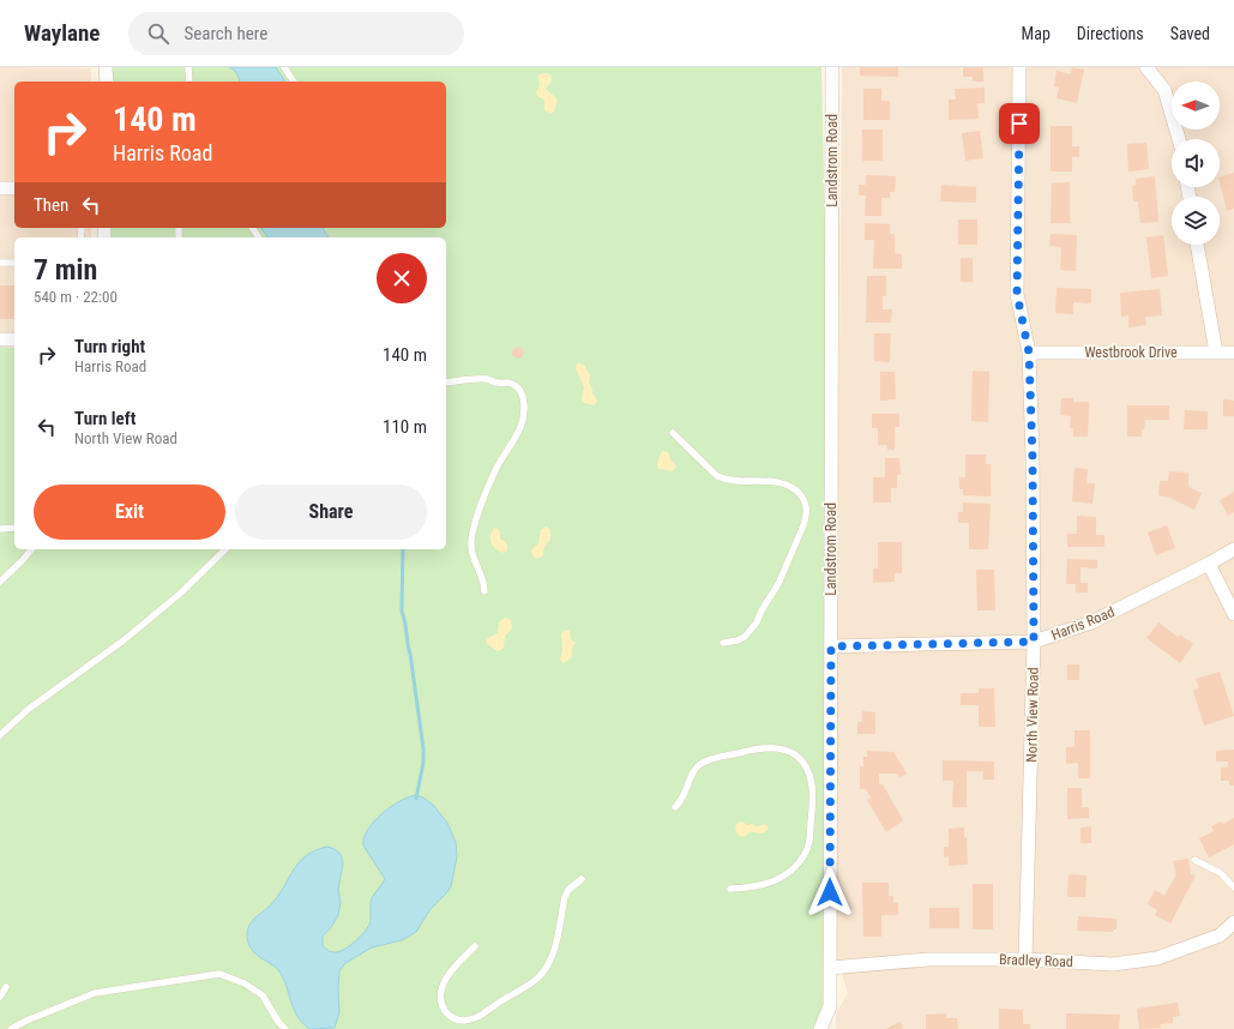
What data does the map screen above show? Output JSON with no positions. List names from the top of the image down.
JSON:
{
  "streets": {
    "street": [
      "Landstrom Road",
      "Westbrook Drive",
      "Harris Road",
      "North View Road",
      "Bradley Road"
    ]
  },
  "crossings": [
    ["Landstrom Road", "Harris Road"],
    ["Landstrom Road", "Bradley Road"],
    ["Westbrook Drive", "North View Road"],
    ["Harris Road", "North View Road"],
    ["North View Road", "Bradley Road"]
  ],
  "north": "left",
  "page": {
    "header": "Waylane",
    "search": "Search here",
    "nav": ["Map", "Directions", "Saved"],
    "turn": ["140 m", "Harris Road"],
    "then": "Then",
    "heading": ["7 min", "540 m · 22:00"],
    "list": [
      {
        "name": "Turn right",
        "note": "Harris Road",
        "value": "140 m"
      },
      {
        "name": "Turn left",
        "note": "North View Road",
        "value": "110 m"
      }
    ],
    "buttons": ["Exit", "Share"]
  }
}
